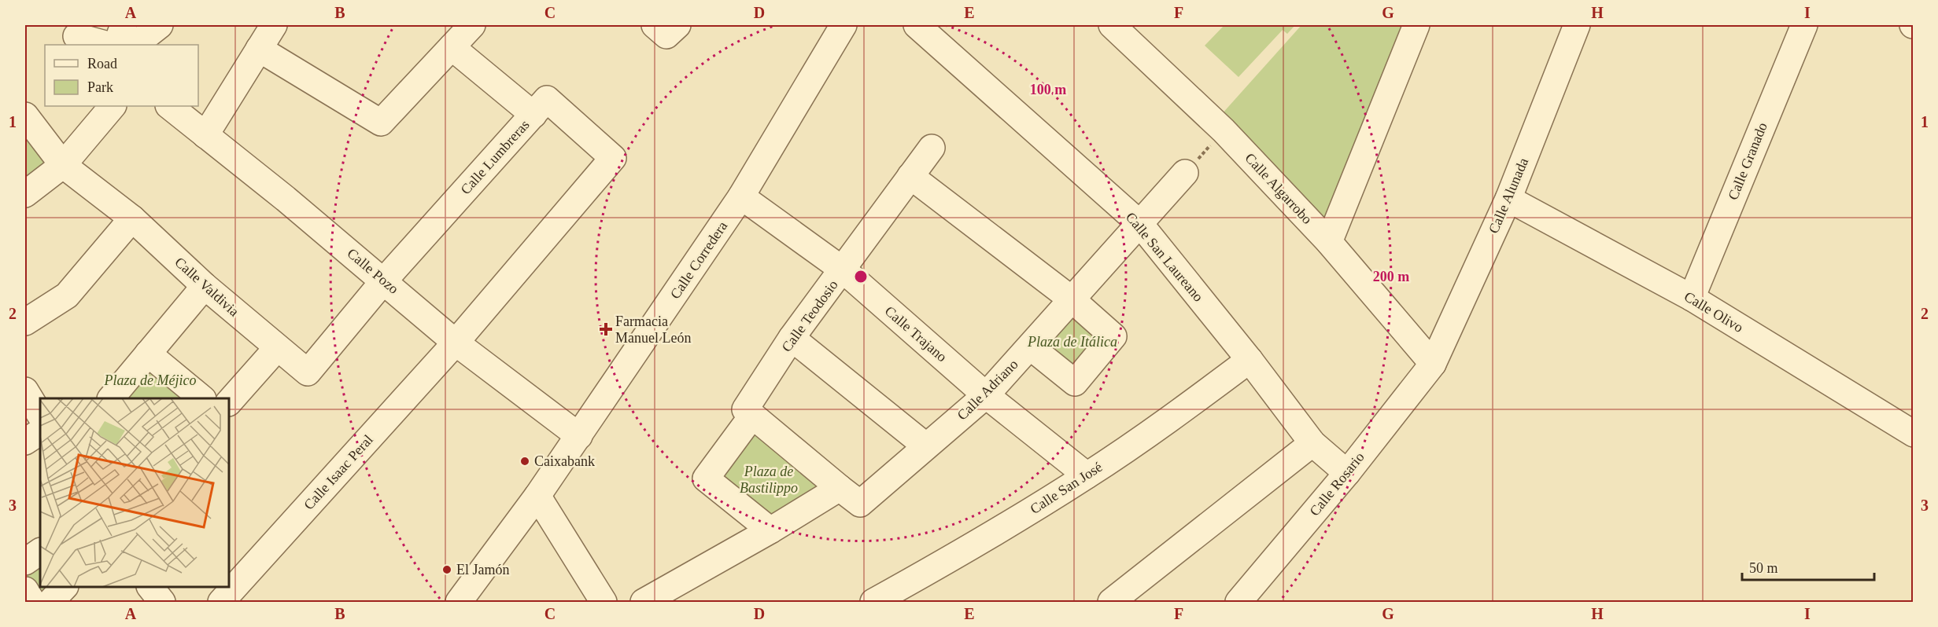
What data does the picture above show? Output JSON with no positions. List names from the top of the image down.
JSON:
{
  "streets": {
    "street": [
      "Calle Lumbreras",
      "Calle Granado",
      "Calle Algarrobo",
      "Calle Alunada",
      "Calle San Laureano",
      "Calle Corredera",
      "Calle Pozo",
      "Calle Valdivia",
      "Calle Olivo",
      "Calle Teodosio",
      "Calle Trajano",
      "Calle Adriano",
      "Calle Isaac Peral",
      "Calle Rosario",
      "Calle San José"
    ]
  },
  "crossings": [
    ["Calle Lumbreras", "Calle Pozo"],
    ["Calle Lumbreras", "Calle Valdivia"],
    ["Calle Lumbreras", "Calle Isaac Peral"],
    ["Calle Granado", "Calle Olivo"],
    ["Calle Algarrobo", "Calle Alunada"],
    ["Calle Algarrobo", "Calle Rosario"],
    ["Calle Alunada", "Calle Olivo"],
    ["Calle Alunada", "Calle Rosario"],
    ["Calle San Laureano", "Calle Adriano"],
    ["Calle San Laureano", "Calle Rosario"],
    ["Calle San Laureano", "Calle San José"],
    ["Calle Corredera", "Calle Pozo"],
    ["Calle Corredera", "Calle Trajano"],
    ["Calle Pozo", "Calle Valdivia"],
    ["Calle Pozo", "Calle Isaac Peral"],
    ["Calle Teodosio", "Calle Trajano"],
    ["Calle Trajano", "Calle Adriano"],
    ["Calle Trajano", "Calle San José"]
  ],
  "parks": ["Plaza de Itálica", "Plaza de Méjico", "Plaza de Bastilippo"],
  "places": {
    "health": ["Farmacia Manuel León"],
    "other": ["Caixabank", "El Jamón"]
  },
  "legend": ["Road", "Park"],
  "scale_bar": "50 m",
  "grid": {
    "columns": [
      "A",
      "B",
      "C",
      "D",
      "E",
      "F",
      "G",
      "H",
      "I"
    ],
    "rows": ["1", "2", "3"]
  },
  "rings": ["100 m", "200 m"]
}
